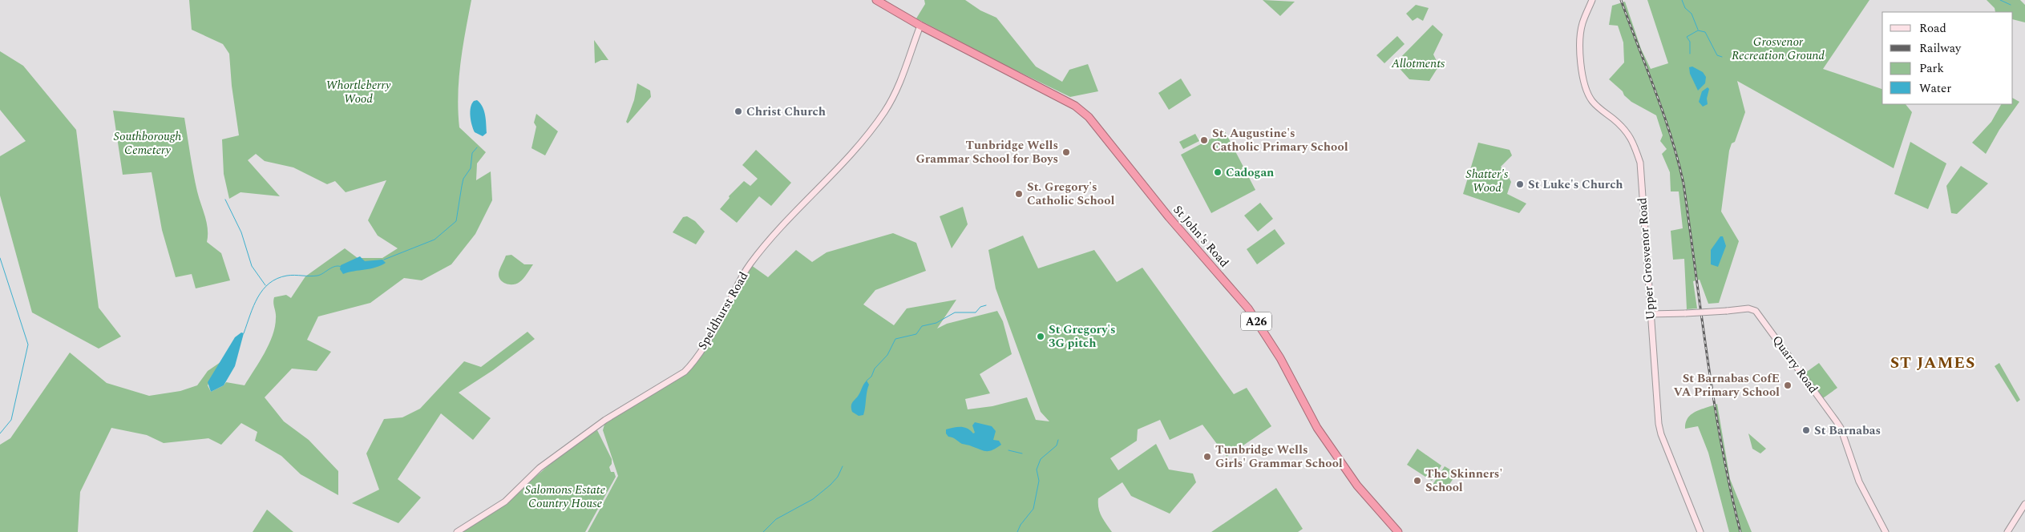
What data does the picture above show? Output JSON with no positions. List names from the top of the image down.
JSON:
{
  "streets": {
    "highway": ["St John's Road", "A26"],
    "street": ["Upper Grosvenor Road", "Speldhurst Road", "Quarry Road"]
  },
  "crossings": [
    ["St John's Road", "Speldhurst Road"],
    ["St John's Road", "A26"],
    ["Upper Grosvenor Road", "Quarry Road"],
    ["Speldhurst Road", "A26"]
  ],
  "districts": ["ST JAMES"],
  "parks": [
    "Grosvenor Recreation Ground",
    "Allotments",
    "Whortleberry Wood",
    "Southborough Cemetery",
    "Shatter's Wood",
    "Salomons Estate Country House"
  ],
  "places": [
    "Christ Church",
    "St. Augustine's Catholic Primary School",
    "Tunbridge Wells Grammar School for Boys",
    "Cadogan",
    "St Luke's Church",
    "St. Gregory's Catholic School",
    "St Gregory's 3G pitch",
    "St Barnabas CofE VA Primary School",
    "St Barnabas",
    "Tunbridge Wells Girls' Grammar School",
    "The Skinners' School"
  ],
  "legend": [
    "Road",
    "Railway",
    "Park",
    "Water"
  ]
}
